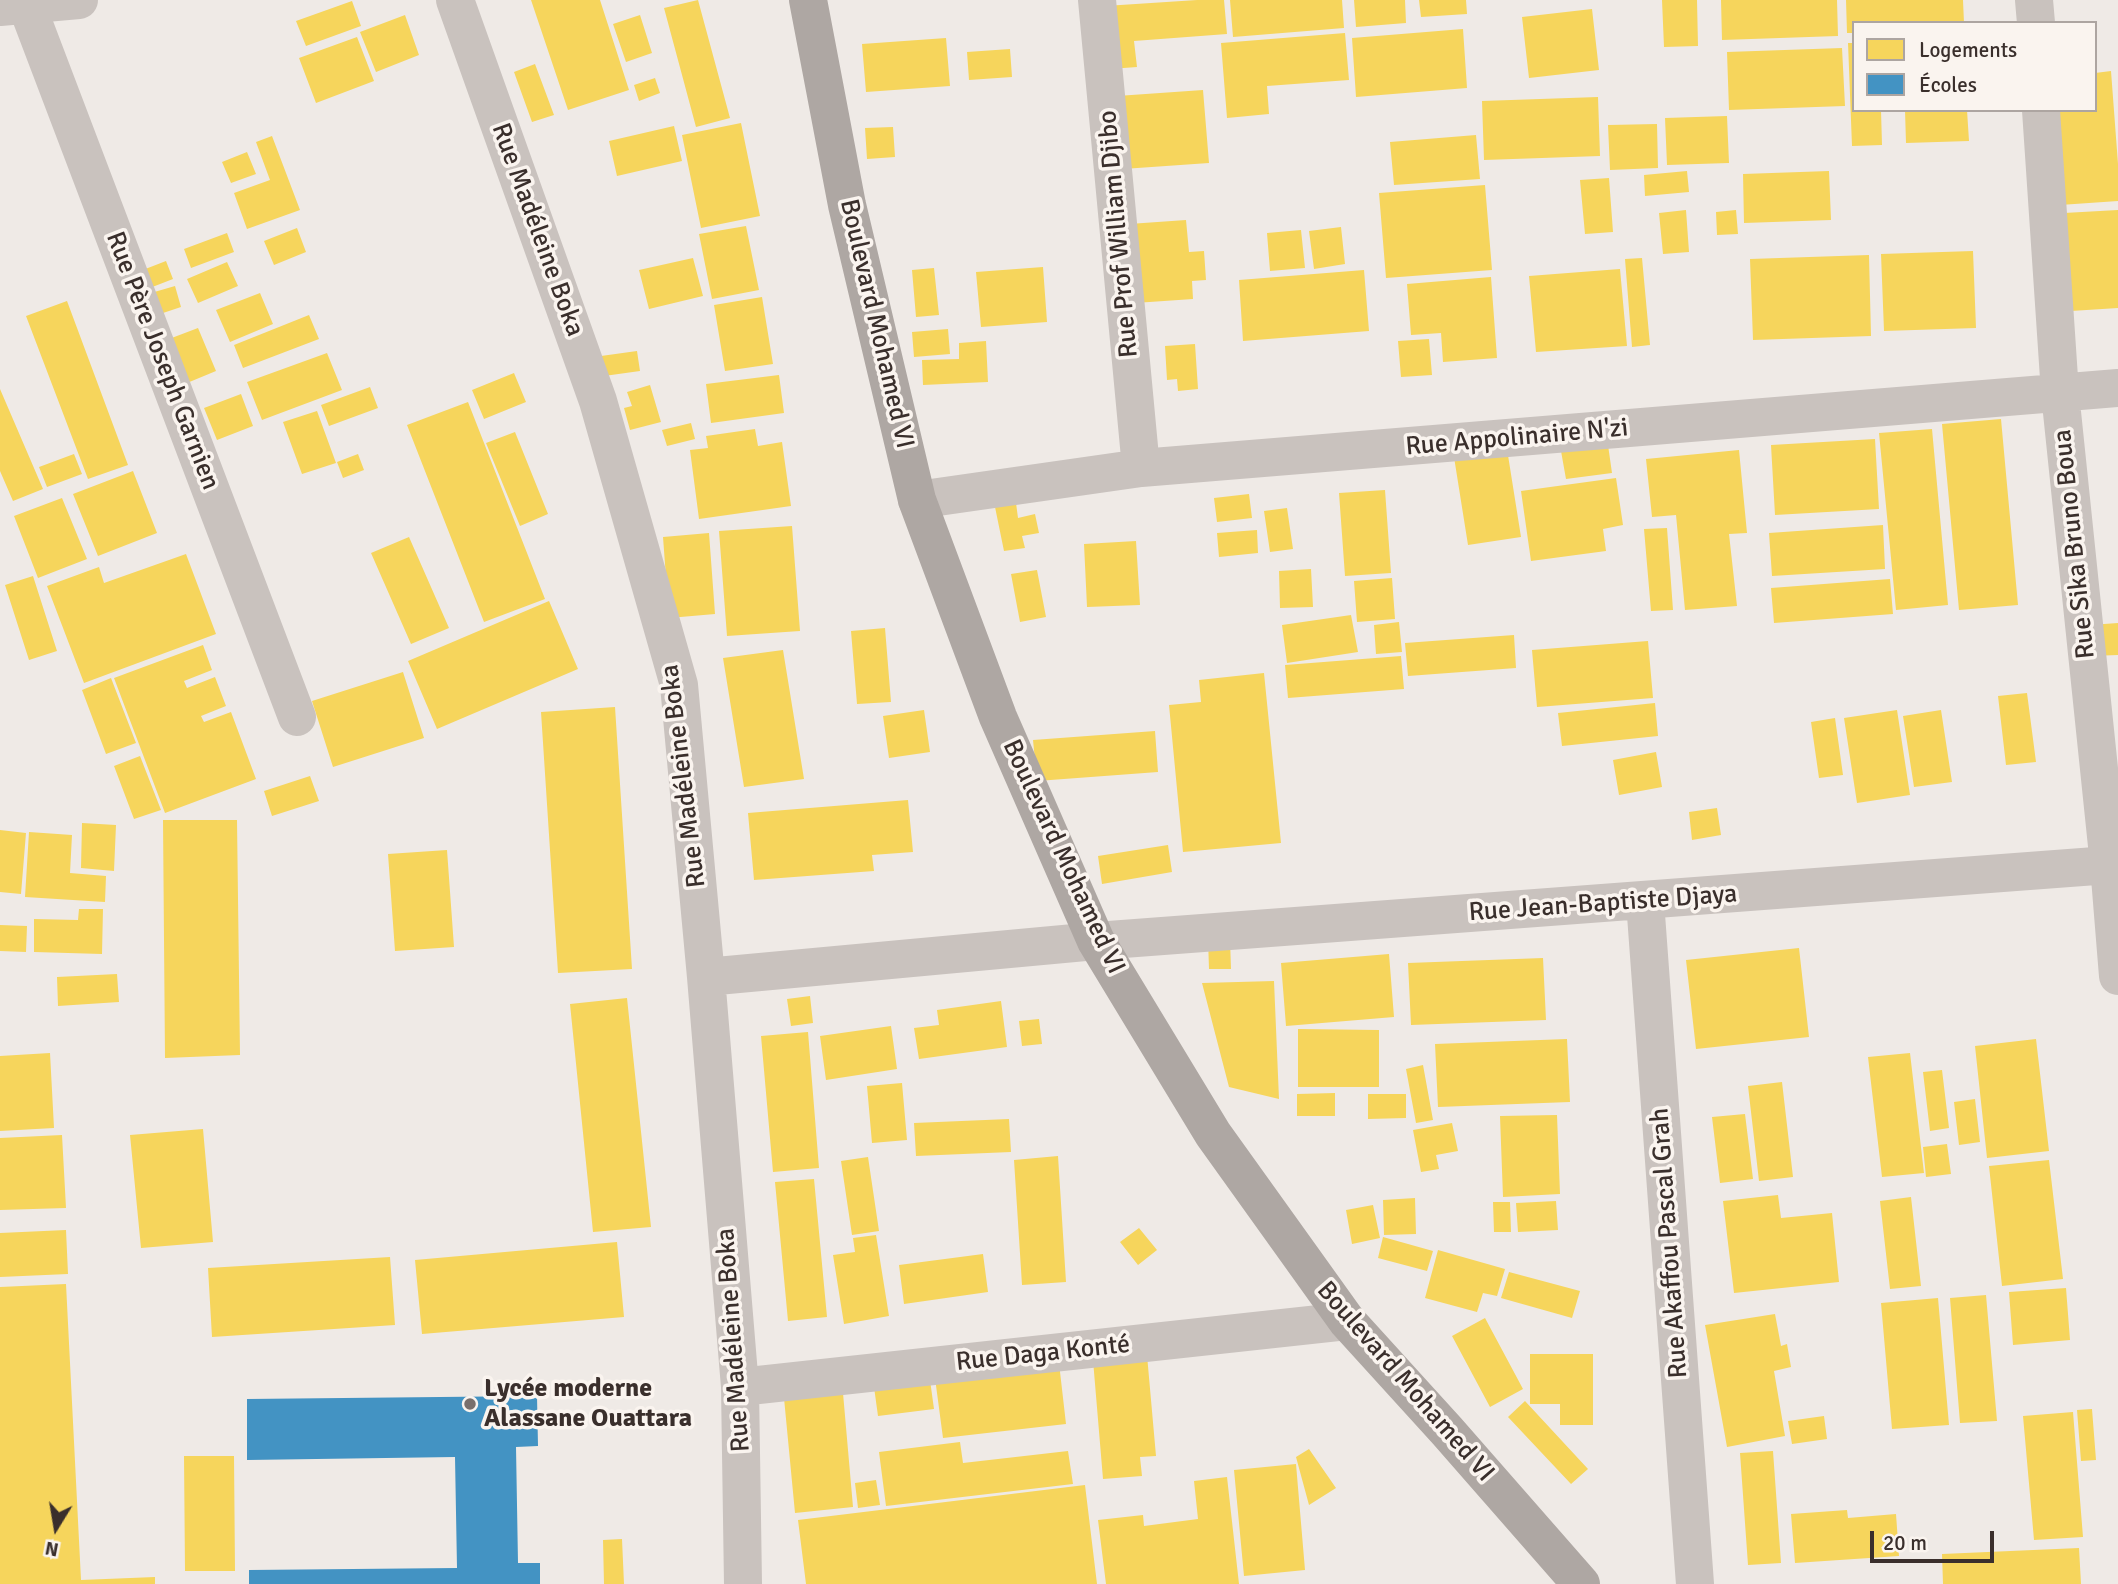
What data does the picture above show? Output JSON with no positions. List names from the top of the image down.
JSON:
{
  "streets": {
    "main road": ["Boulevard Mohamed VI"],
    "street": [
      "Rue Madéleine Boka",
      "Rue Prof William Djibo",
      "Rue Père Joseph Garnien",
      "Rue Appolinaire N'zi",
      "Rue Sika Bruno Boua",
      "Rue Jean-Baptiste Djaya",
      "Rue Akaffou Pascal Grah",
      "Rue Daga Konté"
    ]
  },
  "crossings": [
    ["Rue Madéleine Boka", "Rue Jean-Baptiste Djaya"],
    ["Rue Madéleine Boka", "Rue Daga Konté"],
    ["Rue Prof William Djibo", "Rue Appolinaire N'zi"],
    ["Boulevard Mohamed VI", "Rue Appolinaire N'zi"],
    ["Boulevard Mohamed VI", "Rue Jean-Baptiste Djaya"],
    ["Boulevard Mohamed VI", "Rue Daga Konté"],
    ["Rue Appolinaire N'zi", "Rue Sika Bruno Boua"],
    ["Rue Sika Bruno Boua", "Rue Jean-Baptiste Djaya"],
    ["Rue Jean-Baptiste Djaya", "Rue Akaffou Pascal Grah"]
  ],
  "places": ["Lycée moderne Alassane Ouattara"],
  "legend": ["Logements", "Écoles"],
  "scale_bar": "20 m",
  "north": "bottom"
}
